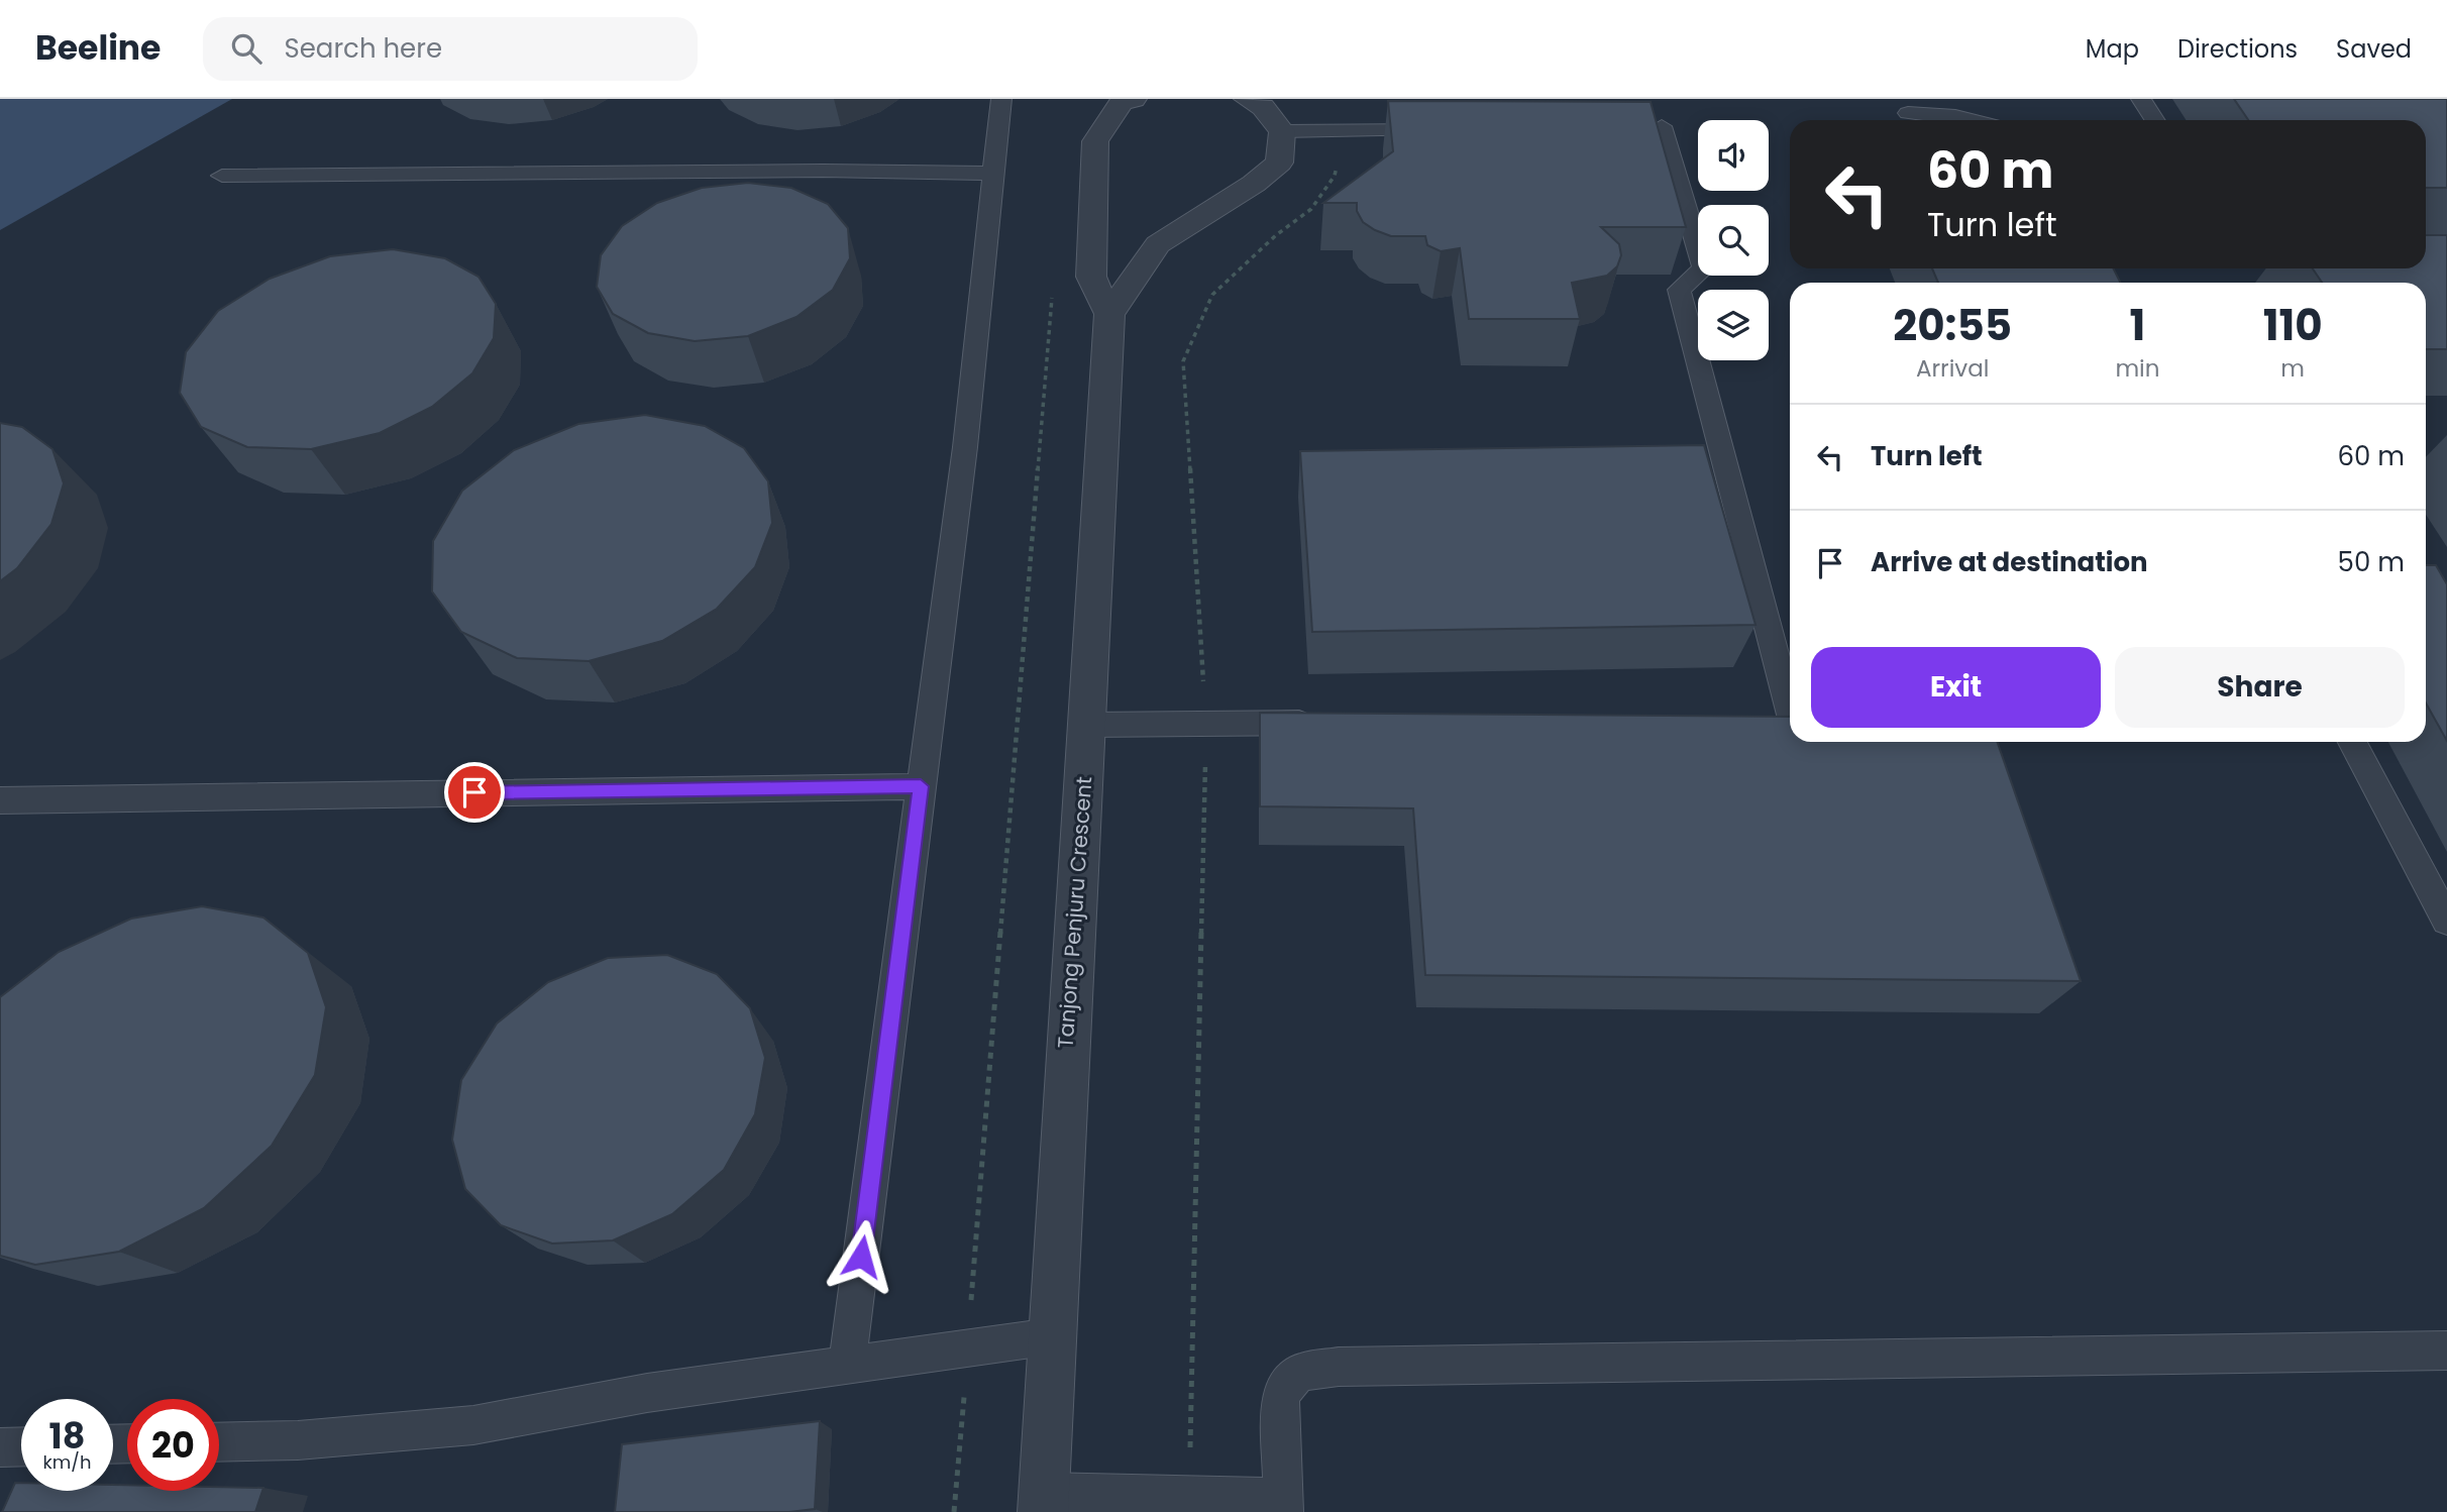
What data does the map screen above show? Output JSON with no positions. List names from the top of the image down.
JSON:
{
  "streets": {
    "street": ["Tanjong Penjuru Crescent"]
  },
  "page": {
    "header": "Beeline",
    "search": "Search here",
    "nav": ["Map", "Directions", "Saved"],
    "turn": ["60 m", "Turn left"],
    "eta": [
      "20:55",
      "Arrival",
      "1",
      "min",
      "110",
      "m"
    ],
    "list": [
      {
        "name": "Turn left",
        "value": "60 m"
      },
      {
        "name": "Arrive at destination",
        "value": "50 m"
      }
    ],
    "buttons": ["Exit", "Share"],
    "speed": "18 km/h",
    "limit": "20"
  }
}
